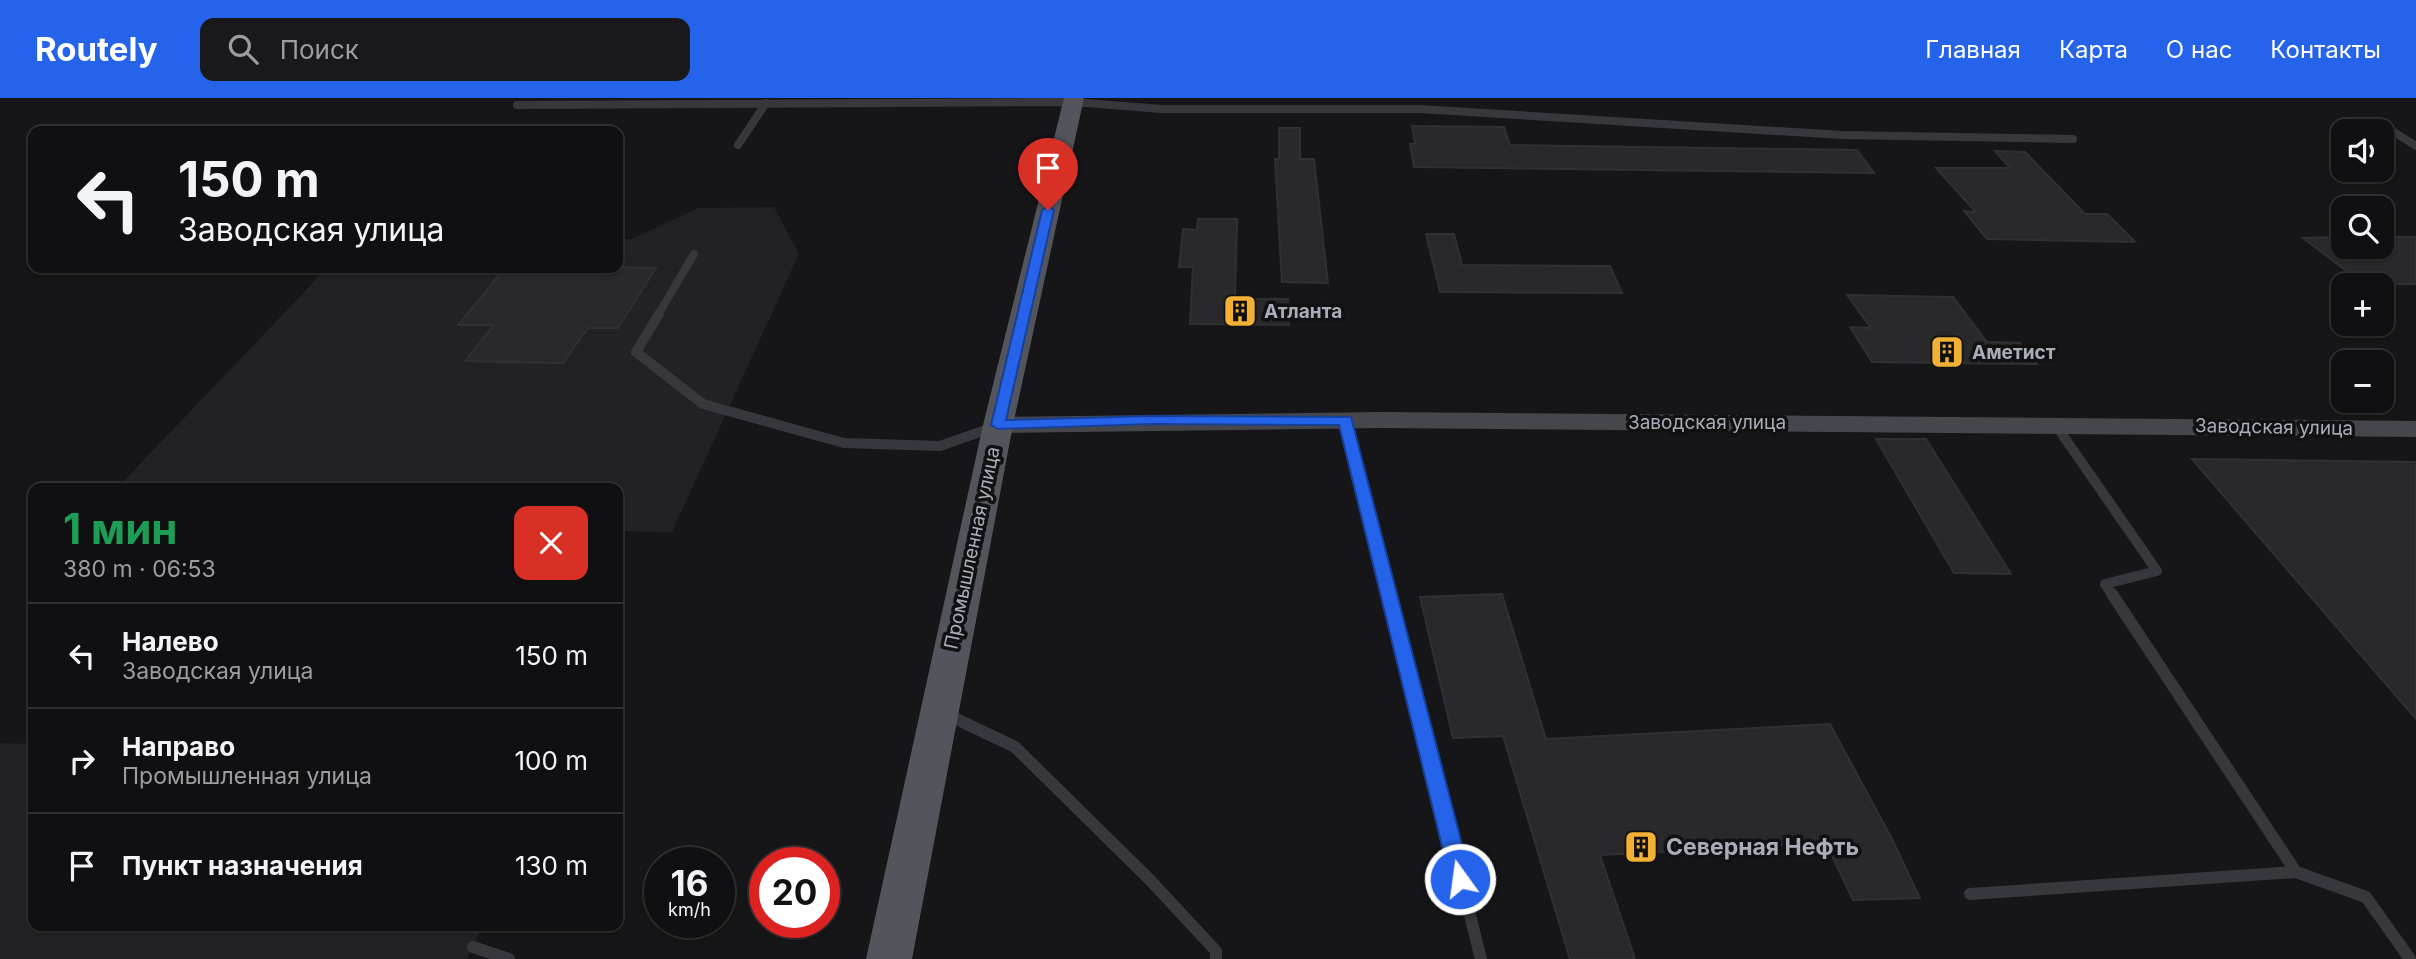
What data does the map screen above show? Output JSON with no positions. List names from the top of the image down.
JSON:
{
  "streets": {
    "main road": ["Промышленная улица"],
    "street": ["Заводская улица"]
  },
  "crossings": [
    ["Заводская улица", "Промышленная улица"]
  ],
  "places": {
    "building": ["Атланта", "Аметист", "Северная Нефть"]
  },
  "page": {
    "header": "Routely",
    "search": "Поиск",
    "nav": [
      "Главная",
      "Карта",
      "О нас",
      "Контакты"
    ],
    "map_buttons": ["+", "−"],
    "turn": ["150 m", "Заводская улица"],
    "heading": ["1 мин", "380 m · 06:53"],
    "list": [
      {
        "name": "Налево",
        "note": "Заводская улица",
        "value": "150 m"
      },
      {
        "name": "Направо",
        "note": "Промышленная улица",
        "value": "100 m"
      },
      {
        "name": "Пункт назначения",
        "value": "130 m"
      }
    ],
    "speed": "16 km/h",
    "limit": "20"
  }
}
